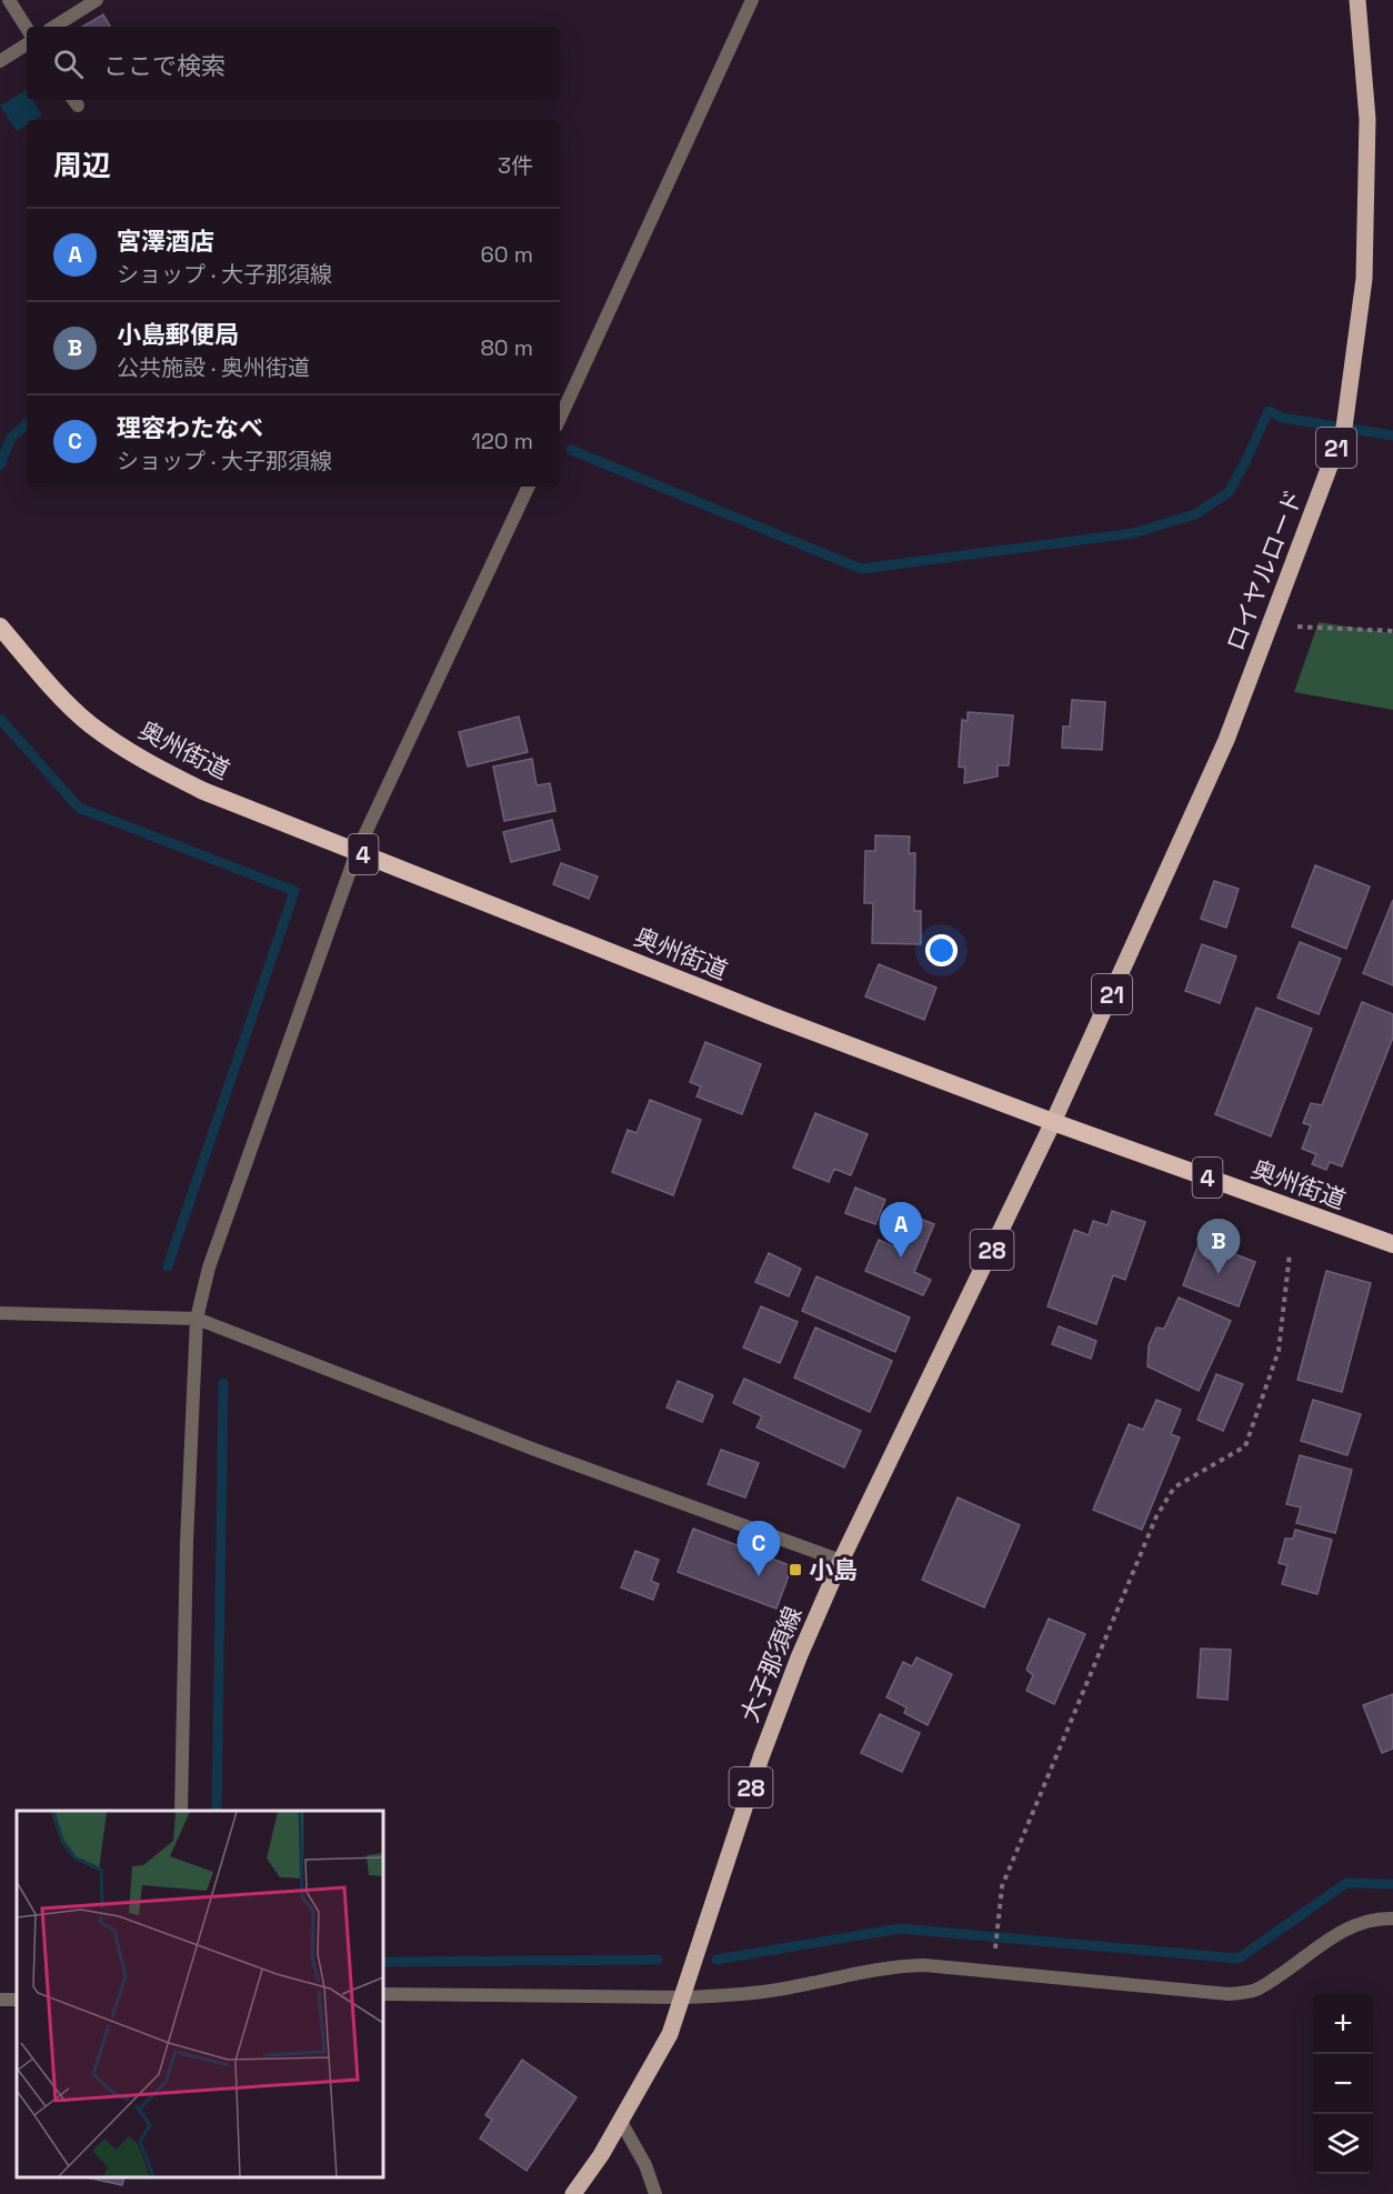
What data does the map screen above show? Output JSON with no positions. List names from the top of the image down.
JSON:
{
  "streets": {
    "highway": ["奥州街道", "4"],
    "main road": [
      "21",
      "ロイヤルロード",
      "28",
      "大子那須線"
    ]
  },
  "crossings": [
    ["ロイヤルロード", "奥州街道"],
    ["ロイヤルロード", "大子那須線"],
    ["奥州街道", "大子那須線"]
  ],
  "places": {
    "transit": ["小島"]
  },
  "page": {
    "search": "ここで検索",
    "heading": ["周辺", "3件"],
    "list": [
      {
        "mark": "A",
        "name": "宮澤酒店",
        "note": "ショップ · 大子那須線",
        "value": "60 m"
      },
      {
        "mark": "B",
        "name": "小島郵便局",
        "note": "公共施設 · 奥州街道",
        "value": "80 m"
      },
      {
        "mark": "C",
        "name": "理容わたなべ",
        "note": "ショップ · 大子那須線",
        "value": "120 m"
      }
    ],
    "pins": ["A", "B", "C"],
    "map_buttons": ["+", "−"]
  }
}
